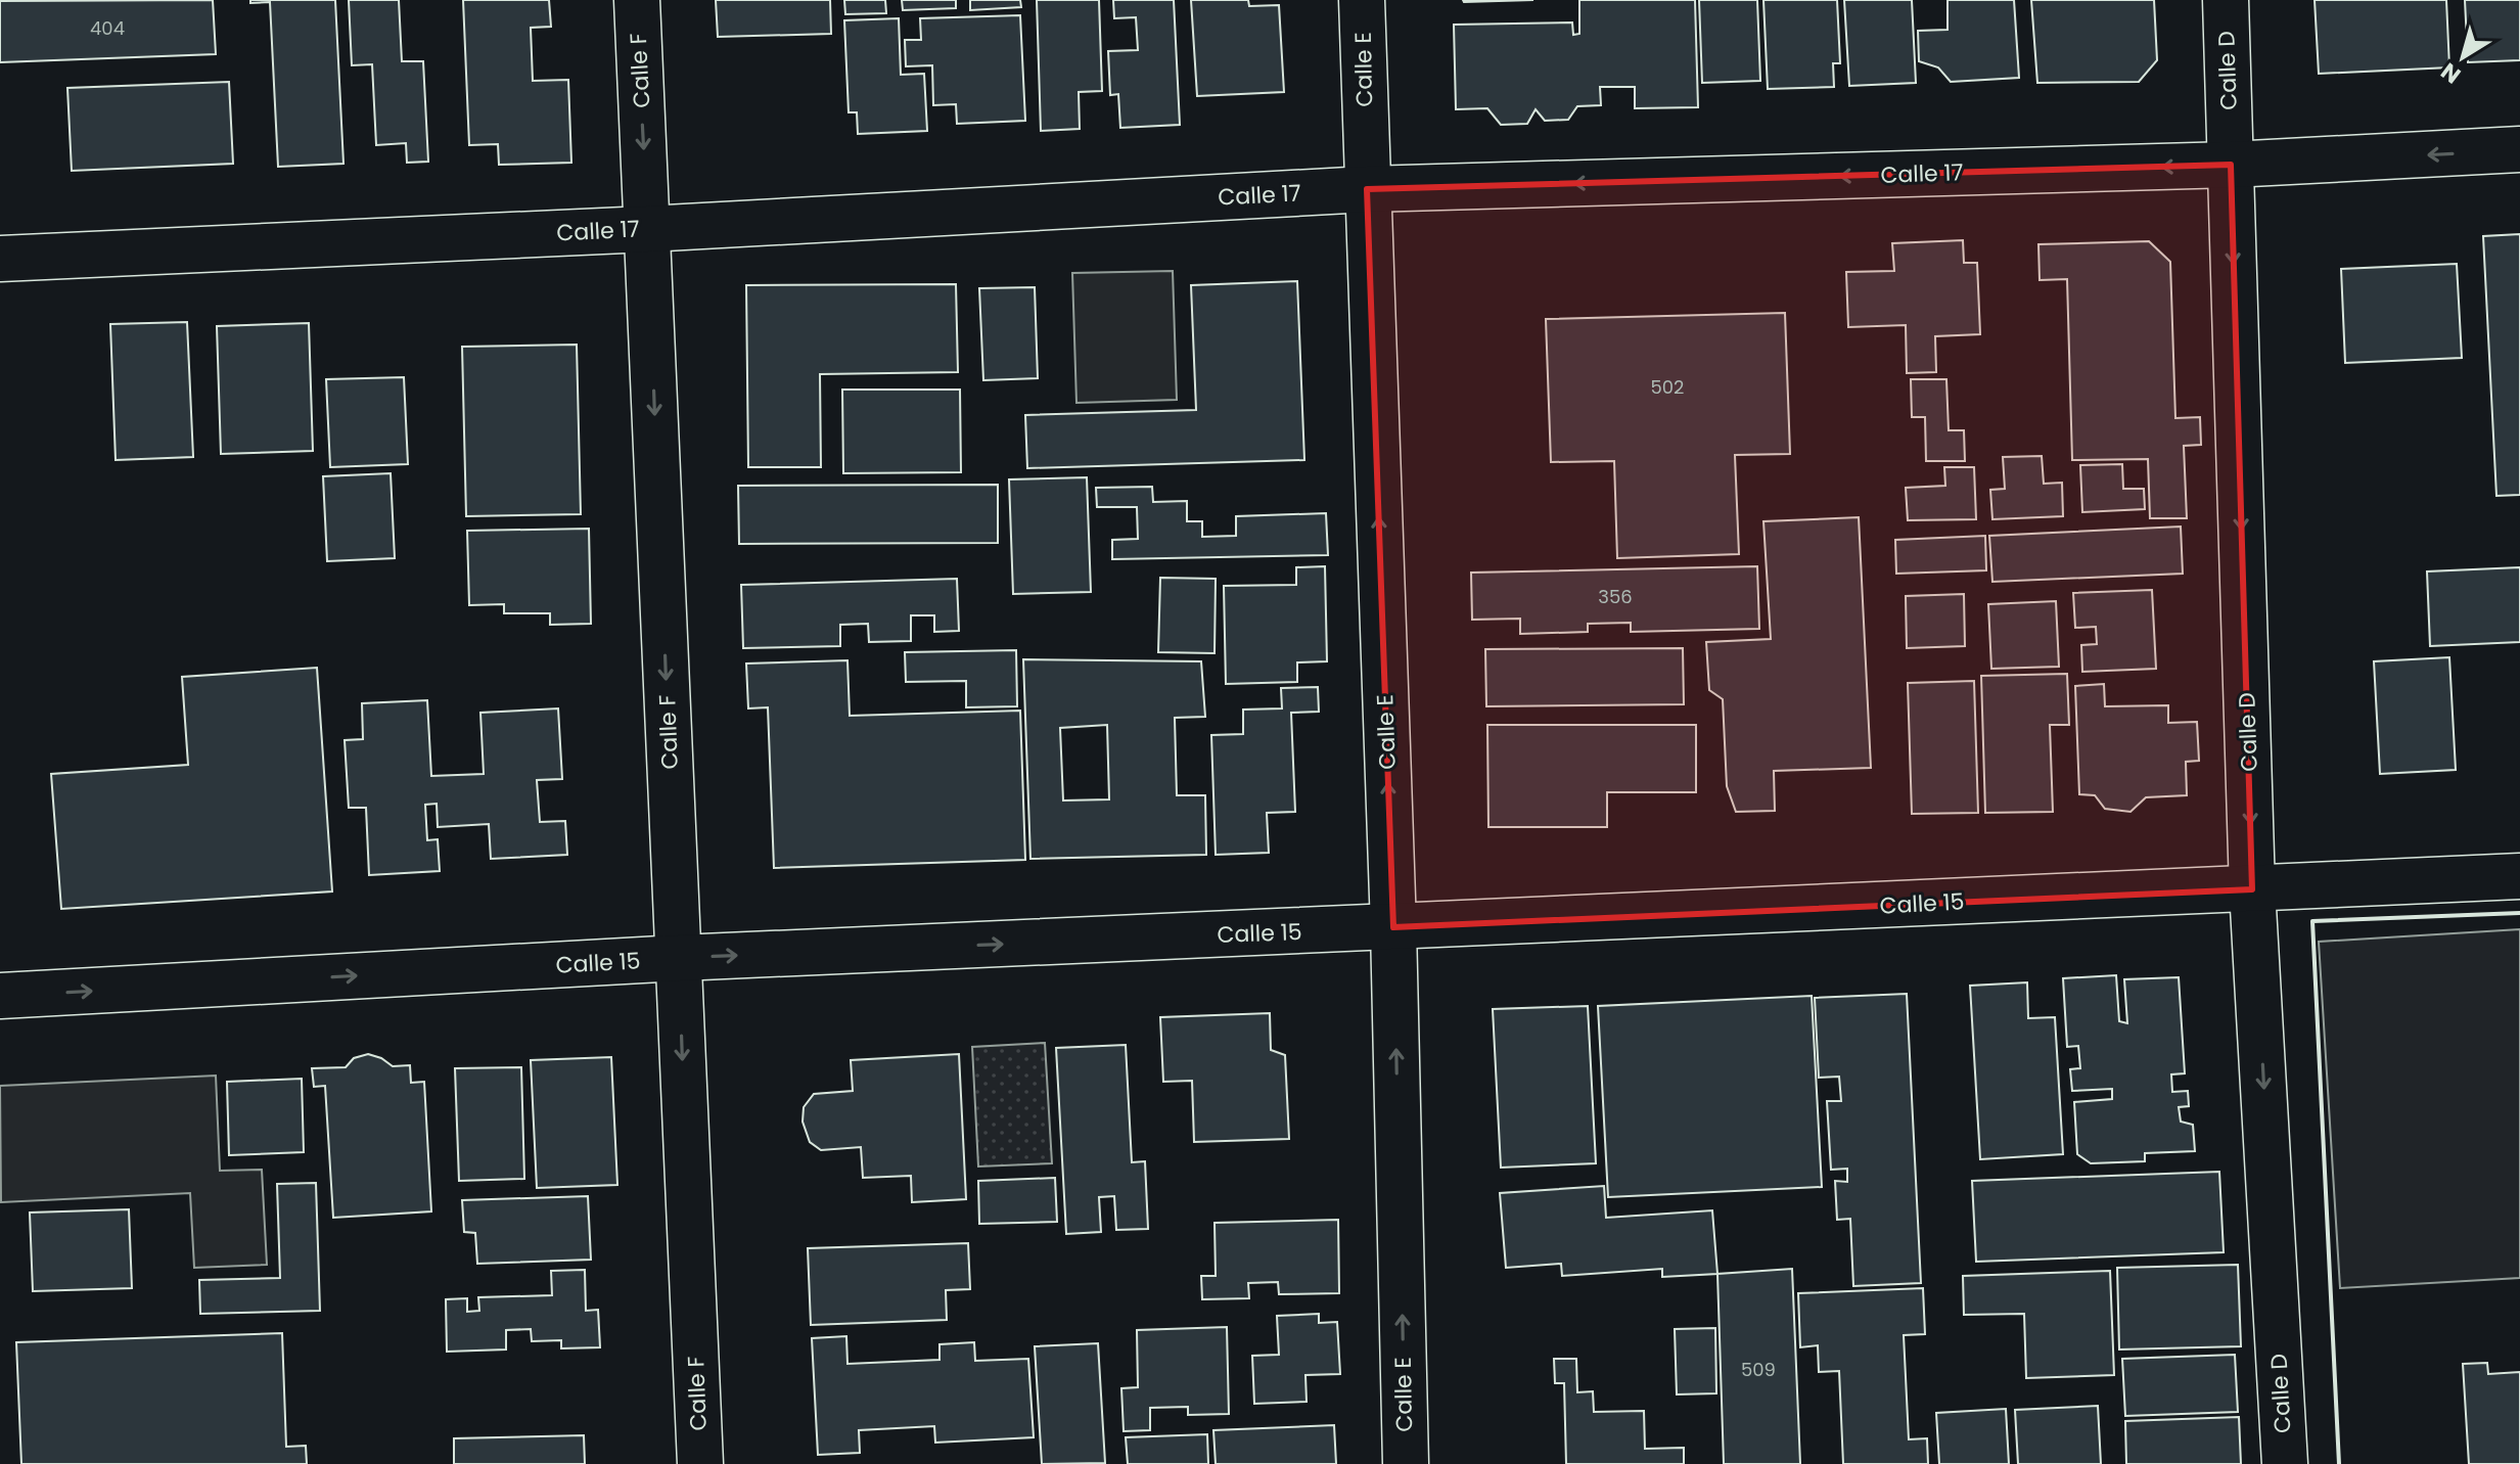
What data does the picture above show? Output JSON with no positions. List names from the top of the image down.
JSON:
{
  "streets": {
    "street": [
      "Calle E",
      "Calle F",
      "Calle D",
      "Calle 17",
      "Calle 15"
    ]
  },
  "crossings": [
    ["Calle E", "Calle 17"],
    ["Calle E", "Calle 15"],
    ["Calle F", "Calle 17"],
    ["Calle F", "Calle 15"],
    ["Calle D", "Calle 17"],
    ["Calle D", "Calle 15"]
  ],
  "one_way": [
    "Calle E",
    "Calle F",
    "Calle D",
    "Calle 17",
    "Calle 15"
  ],
  "house_numbers": [
    "404",
    "502",
    "356",
    "509"
  ],
  "north": "bottom left"
}
